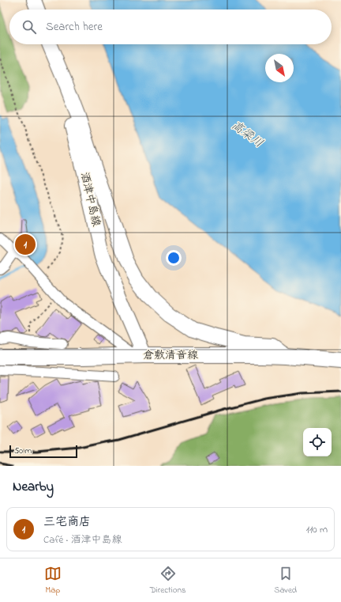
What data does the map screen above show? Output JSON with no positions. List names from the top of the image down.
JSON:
{
  "streets": {
    "main road": ["酒津中島線", "倉敷清音線"]
  },
  "crossings": [
    ["酒津中島線", "倉敷清音線"]
  ],
  "water": ["高梁川"],
  "scale_bar": "50 m",
  "north": "bottom right",
  "page": {
    "search": "Search here",
    "pins": "1",
    "scale": "50 m",
    "heading": "Nearby",
    "list": [
      {
        "mark": "1",
        "name": "三宅商店",
        "note": "Café · 酒津中島線",
        "value": "110 m"
      }
    ],
    "nav": ["Map", "Directions", "Saved"]
  }
}
